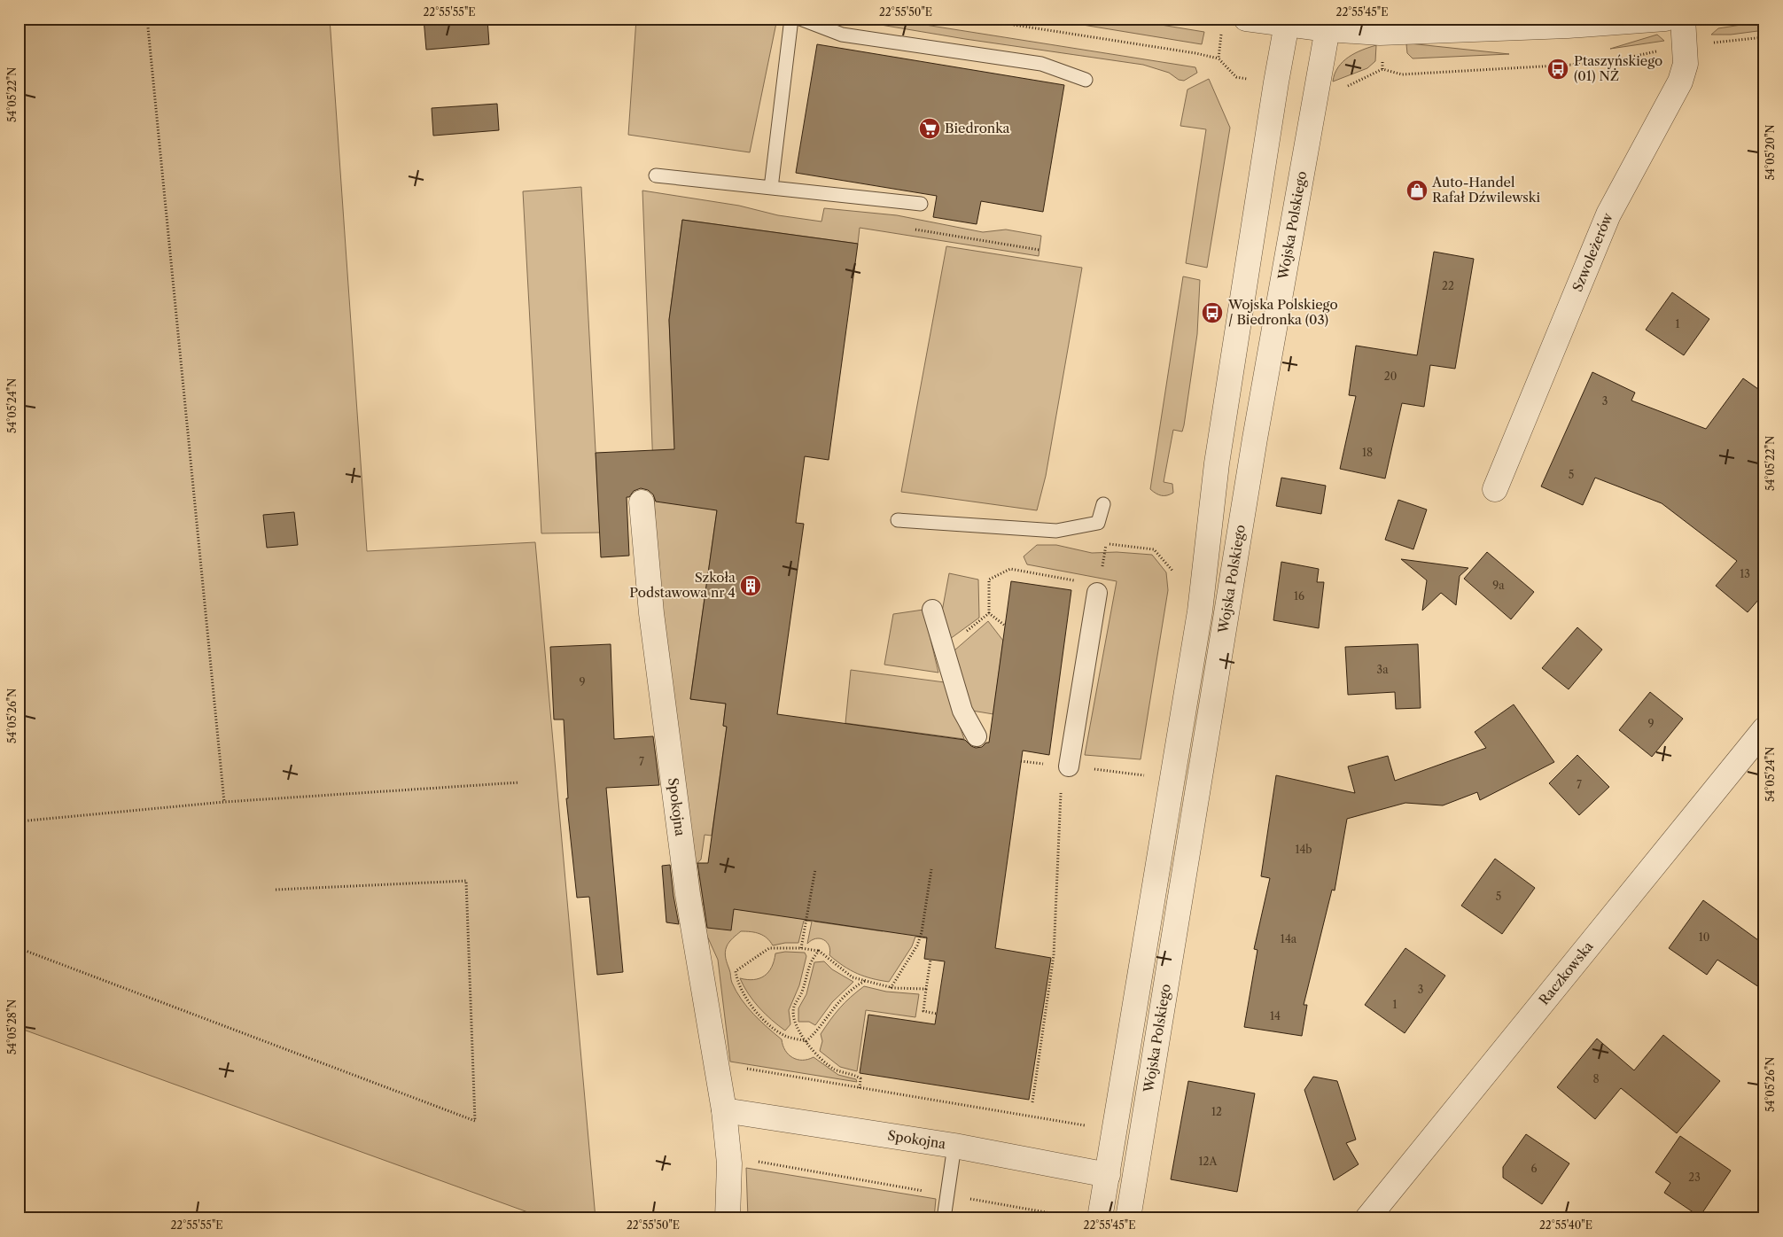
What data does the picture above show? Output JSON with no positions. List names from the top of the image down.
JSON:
{
  "streets": {
    "street": [
      "Wojska Polskiego",
      "Szwoleżerów",
      "Spokojna",
      "Raczkowska"
    ]
  },
  "crossings": [
    ["Wojska Polskiego", "Spokojna"]
  ],
  "places": {
    "bus stop": ["Ptaszyńskiego (01) NŻ", "Wojska Polskiego / Biedronka (03)"],
    "supermarket": ["Biedronka"],
    "shop": ["Auto-Handel Rafał Dźwilewski"],
    "building": ["Szkoła Podstawowa nr 4"]
  },
  "house_numbers": [
    "22",
    "1",
    "20",
    "3",
    "18",
    "5",
    "13",
    "9a",
    "16",
    "3a",
    "9",
    "9",
    "7",
    "7",
    "14b",
    "5",
    "10",
    "14a",
    "3",
    "1",
    "14",
    "8",
    "12",
    "12A",
    "6",
    "23"
  ],
  "coordinates": [
    "22°55'55\"E",
    "22°55'50\"E",
    "22°55'45\"E",
    "54°05'22\"N",
    "54°05'20\"N",
    "54°05'24\"N",
    "54°05'26\"N",
    "54°05'28\"N",
    "22°55'40\"E"
  ]
}
